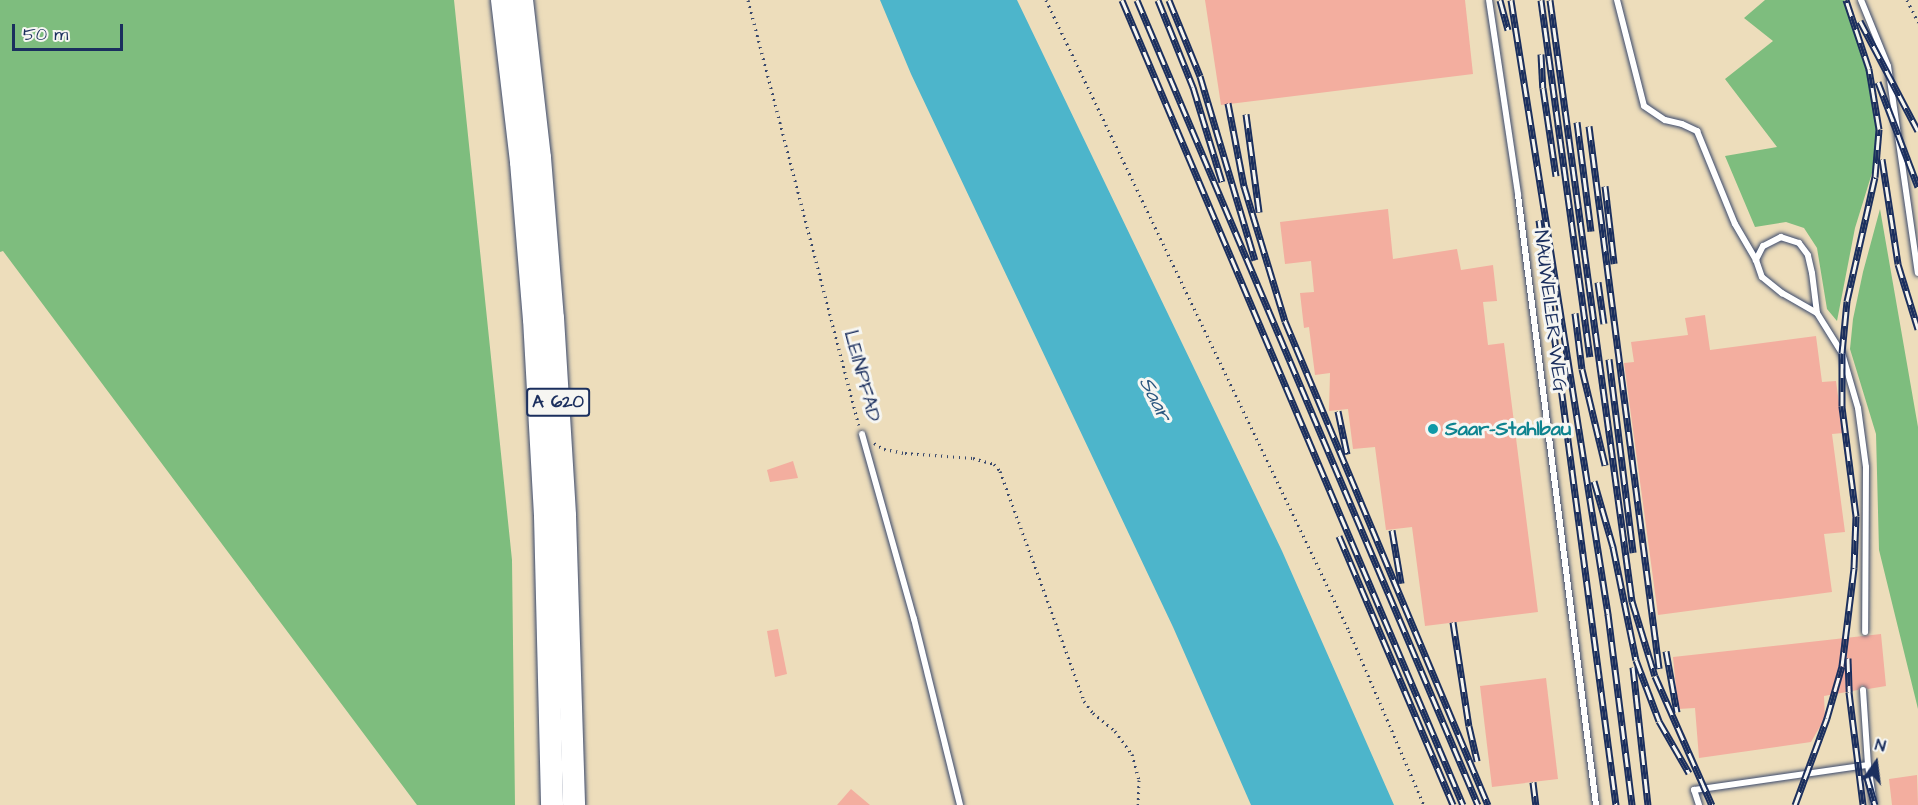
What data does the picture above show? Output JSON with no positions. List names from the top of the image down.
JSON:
{
  "streets": {
    "highway": ["A 620"],
    "lane": ["NAUWEILER WEG"],
    "path": ["LEINPFAD"]
  },
  "water": ["Saar"],
  "places": ["Saar-Stahlbau"],
  "scale_bar": "50 m",
  "north": "top"
}
